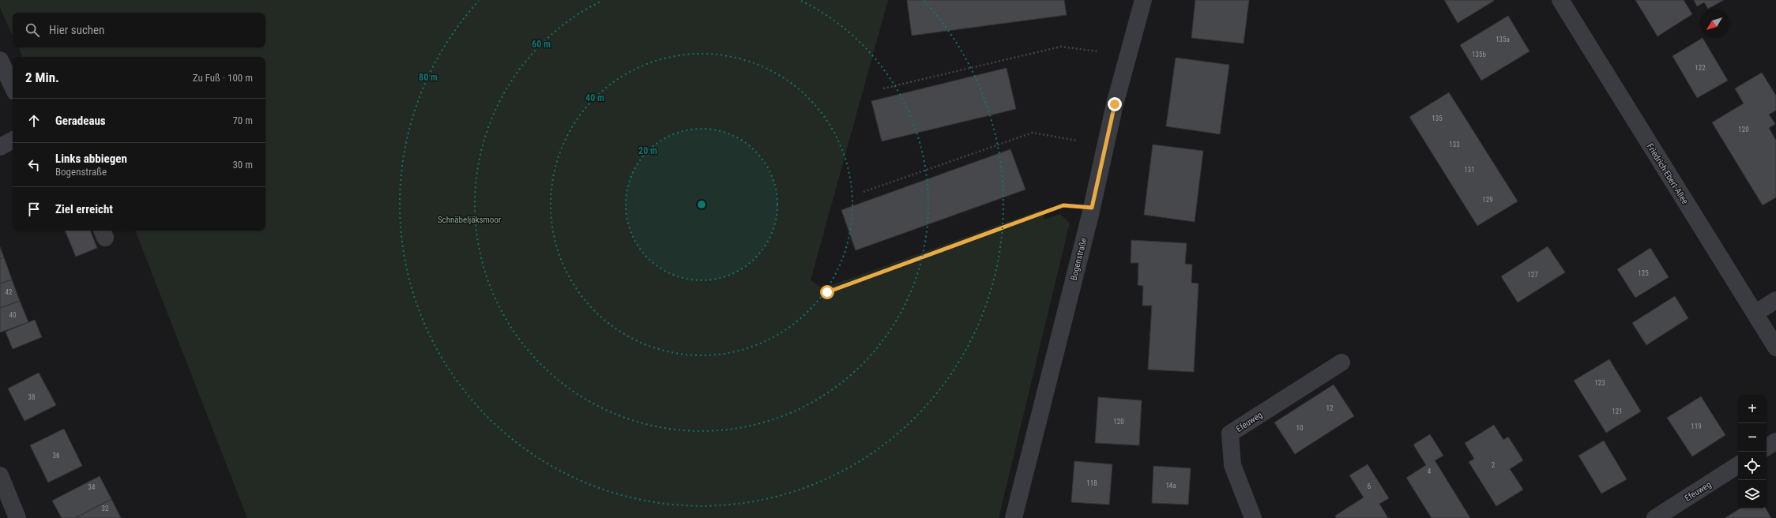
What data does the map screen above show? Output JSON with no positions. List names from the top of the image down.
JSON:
{
  "streets": {
    "street": ["Friedrich-Ebert-Allee", "Bogenstraße", "Efeuweg"]
  },
  "parks": ["Schnäbeljäksmoor"],
  "house_numbers": [
    "135a",
    "135b",
    "122",
    "135",
    "120",
    "133",
    "131",
    "129",
    "125",
    "127",
    "42",
    "40",
    "123",
    "38",
    "12",
    "121",
    "120",
    "119",
    "10",
    "36",
    "2",
    "4",
    "118",
    "14a",
    "6",
    "34",
    "32"
  ],
  "north": "bottom left",
  "page": {
    "search": "Hier suchen",
    "heading": ["2 Min.", "Zu Fuß · 100 m"],
    "list": [
      ["Geradeaus", "70 m"],
      ["Links abbiegen", "Bogenstraße", "30 m"],
      "Ziel erreicht"
    ],
    "map_buttons": ["+", "−"]
  },
  "rings": [
    "60 m",
    "80 m",
    "40 m",
    "20 m"
  ]
}
